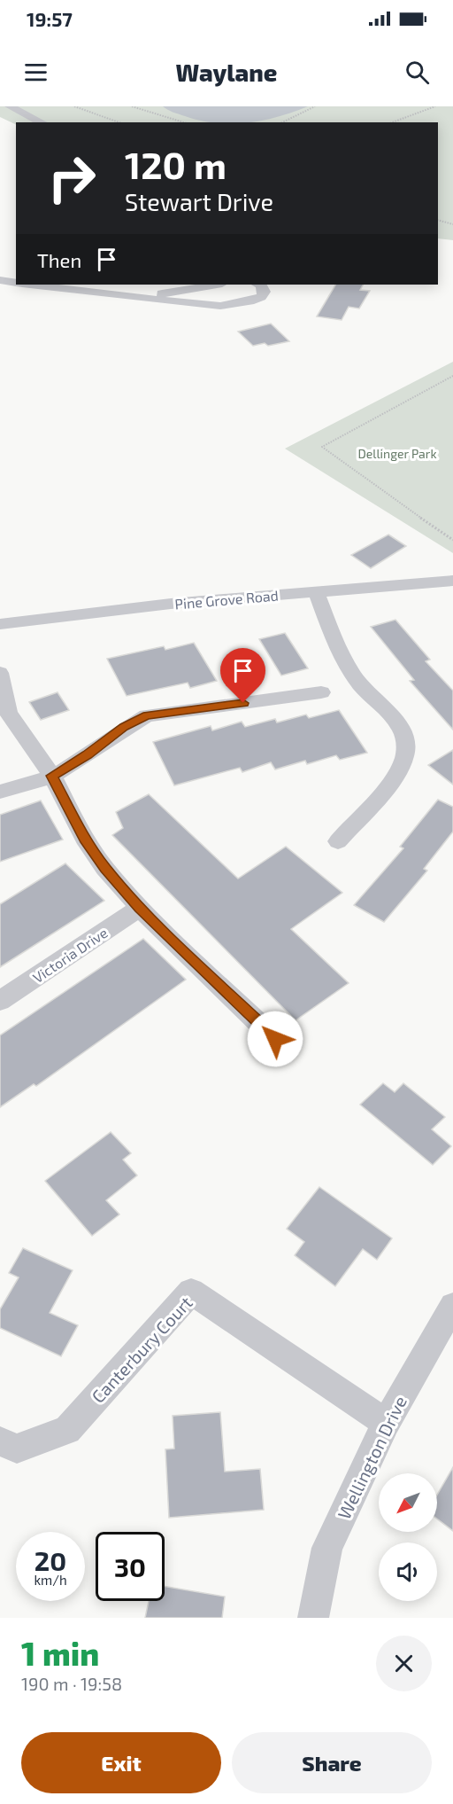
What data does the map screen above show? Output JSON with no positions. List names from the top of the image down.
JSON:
{
  "streets": {
    "street": [
      "Pine Grove Road",
      "Victoria Drive",
      "Canterbury Court",
      "Wellington Drive"
    ]
  },
  "crossings": [
    ["Canterbury Court", "Wellington Drive"]
  ],
  "parks": ["Dellinger Park"],
  "north": "bottom left",
  "page": {
    "status": "19:57",
    "header": "Waylane",
    "turn": ["120 m", "Stewart Drive"],
    "then": "Then",
    "speed": "20 km/h",
    "limit": "30",
    "heading": ["1 min", "190 m · 19:58"],
    "buttons": ["Exit", "Share"]
  }
}
